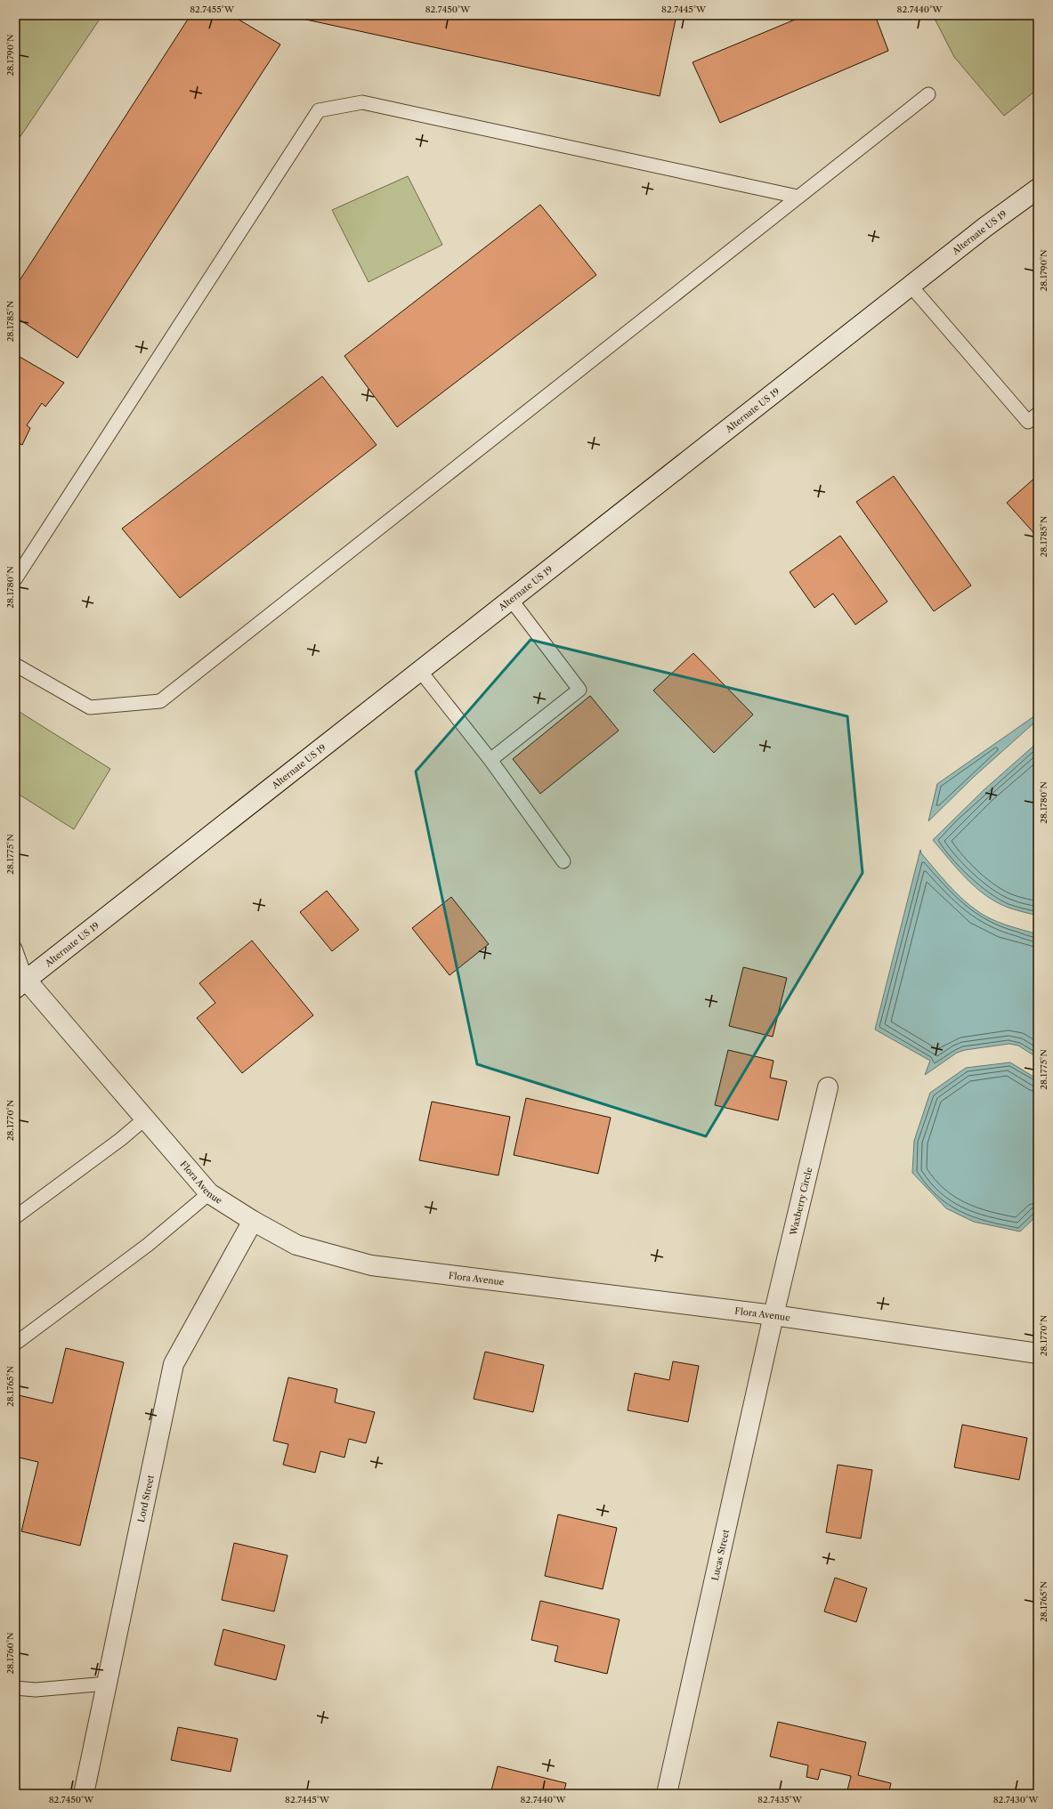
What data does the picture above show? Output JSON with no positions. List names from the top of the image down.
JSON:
{
  "streets": {
    "street": [
      "Alternate US 19",
      "Flora Avenue",
      "Waxberry Circle",
      "Lord Street",
      "Lucas Street"
    ]
  },
  "crossings": [
    ["Alternate US 19", "Flora Avenue"],
    ["Flora Avenue", "Waxberry Circle"],
    ["Flora Avenue", "Lord Street"],
    ["Flora Avenue", "Lucas Street"],
    ["Waxberry Circle", "Lucas Street"]
  ],
  "coordinates": [
    "82.7455°W",
    "82.7450°W",
    "82.7445°W",
    "82.7440°W",
    "28.1790°N",
    "28.1785°N",
    "28.1780°N",
    "28.1775°N",
    "28.1770°N",
    "28.1765°N",
    "28.1760°N",
    "82.7435°W",
    "82.7430°W"
  ]
}
